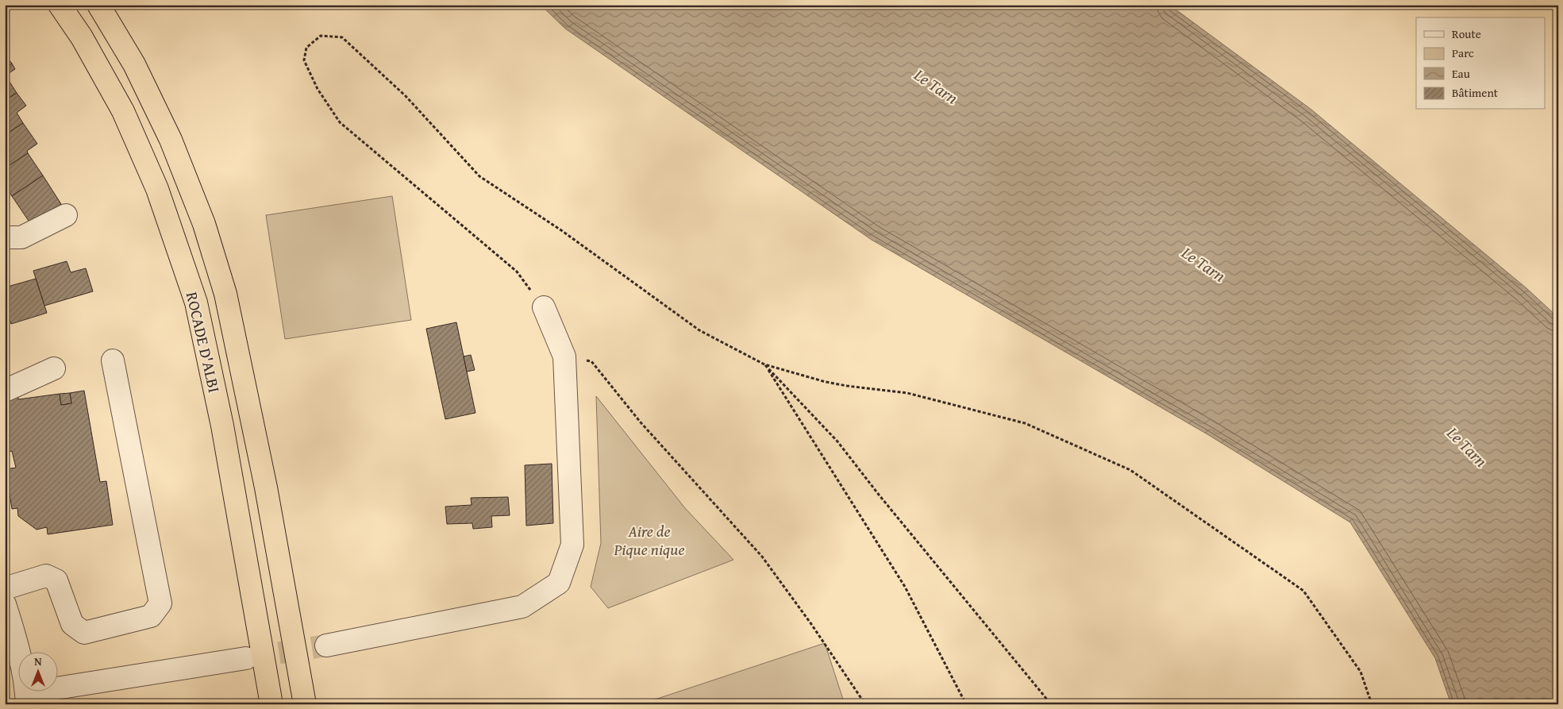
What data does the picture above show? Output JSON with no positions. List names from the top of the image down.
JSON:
{
  "streets": {
    "highway": ["ROCADE D'ALBI"]
  },
  "water": ["Le Tarn"],
  "parks": ["Aire de Pique nique"],
  "legend": [
    "Route",
    "Parc",
    "Eau",
    "Bâtiment"
  ],
  "north": "top"
}
